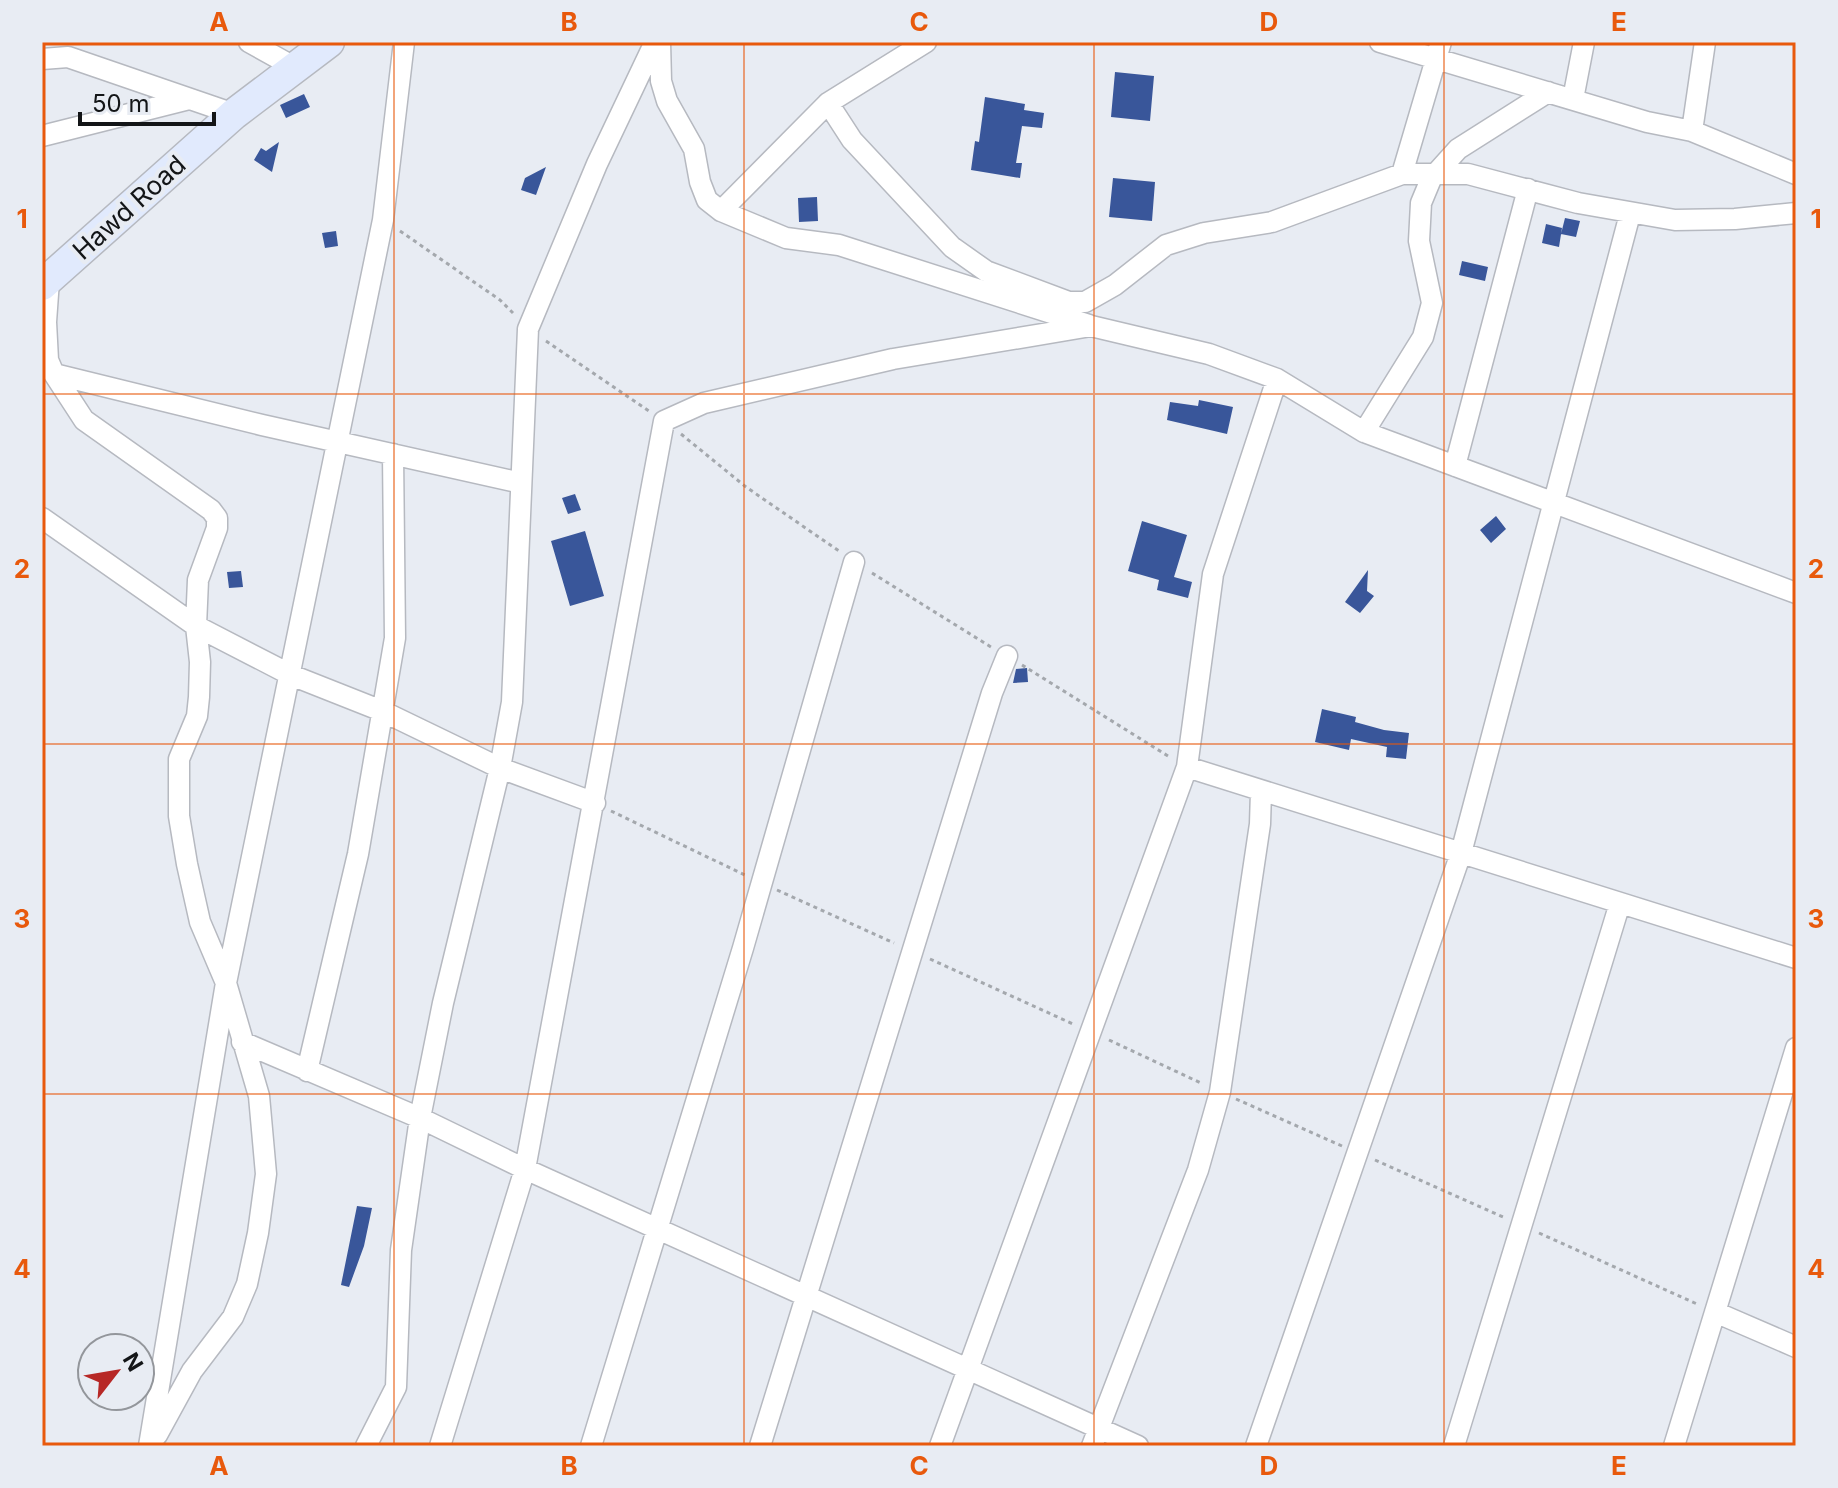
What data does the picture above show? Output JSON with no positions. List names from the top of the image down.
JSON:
{
  "streets": {
    "main road": ["Hawd Road"]
  },
  "scale_bar": "50 m",
  "north": "top right",
  "grid": {
    "columns": [
      "A",
      "B",
      "C",
      "D",
      "E"
    ],
    "rows": [
      "1",
      "2",
      "3",
      "4"
    ]
  }
}
